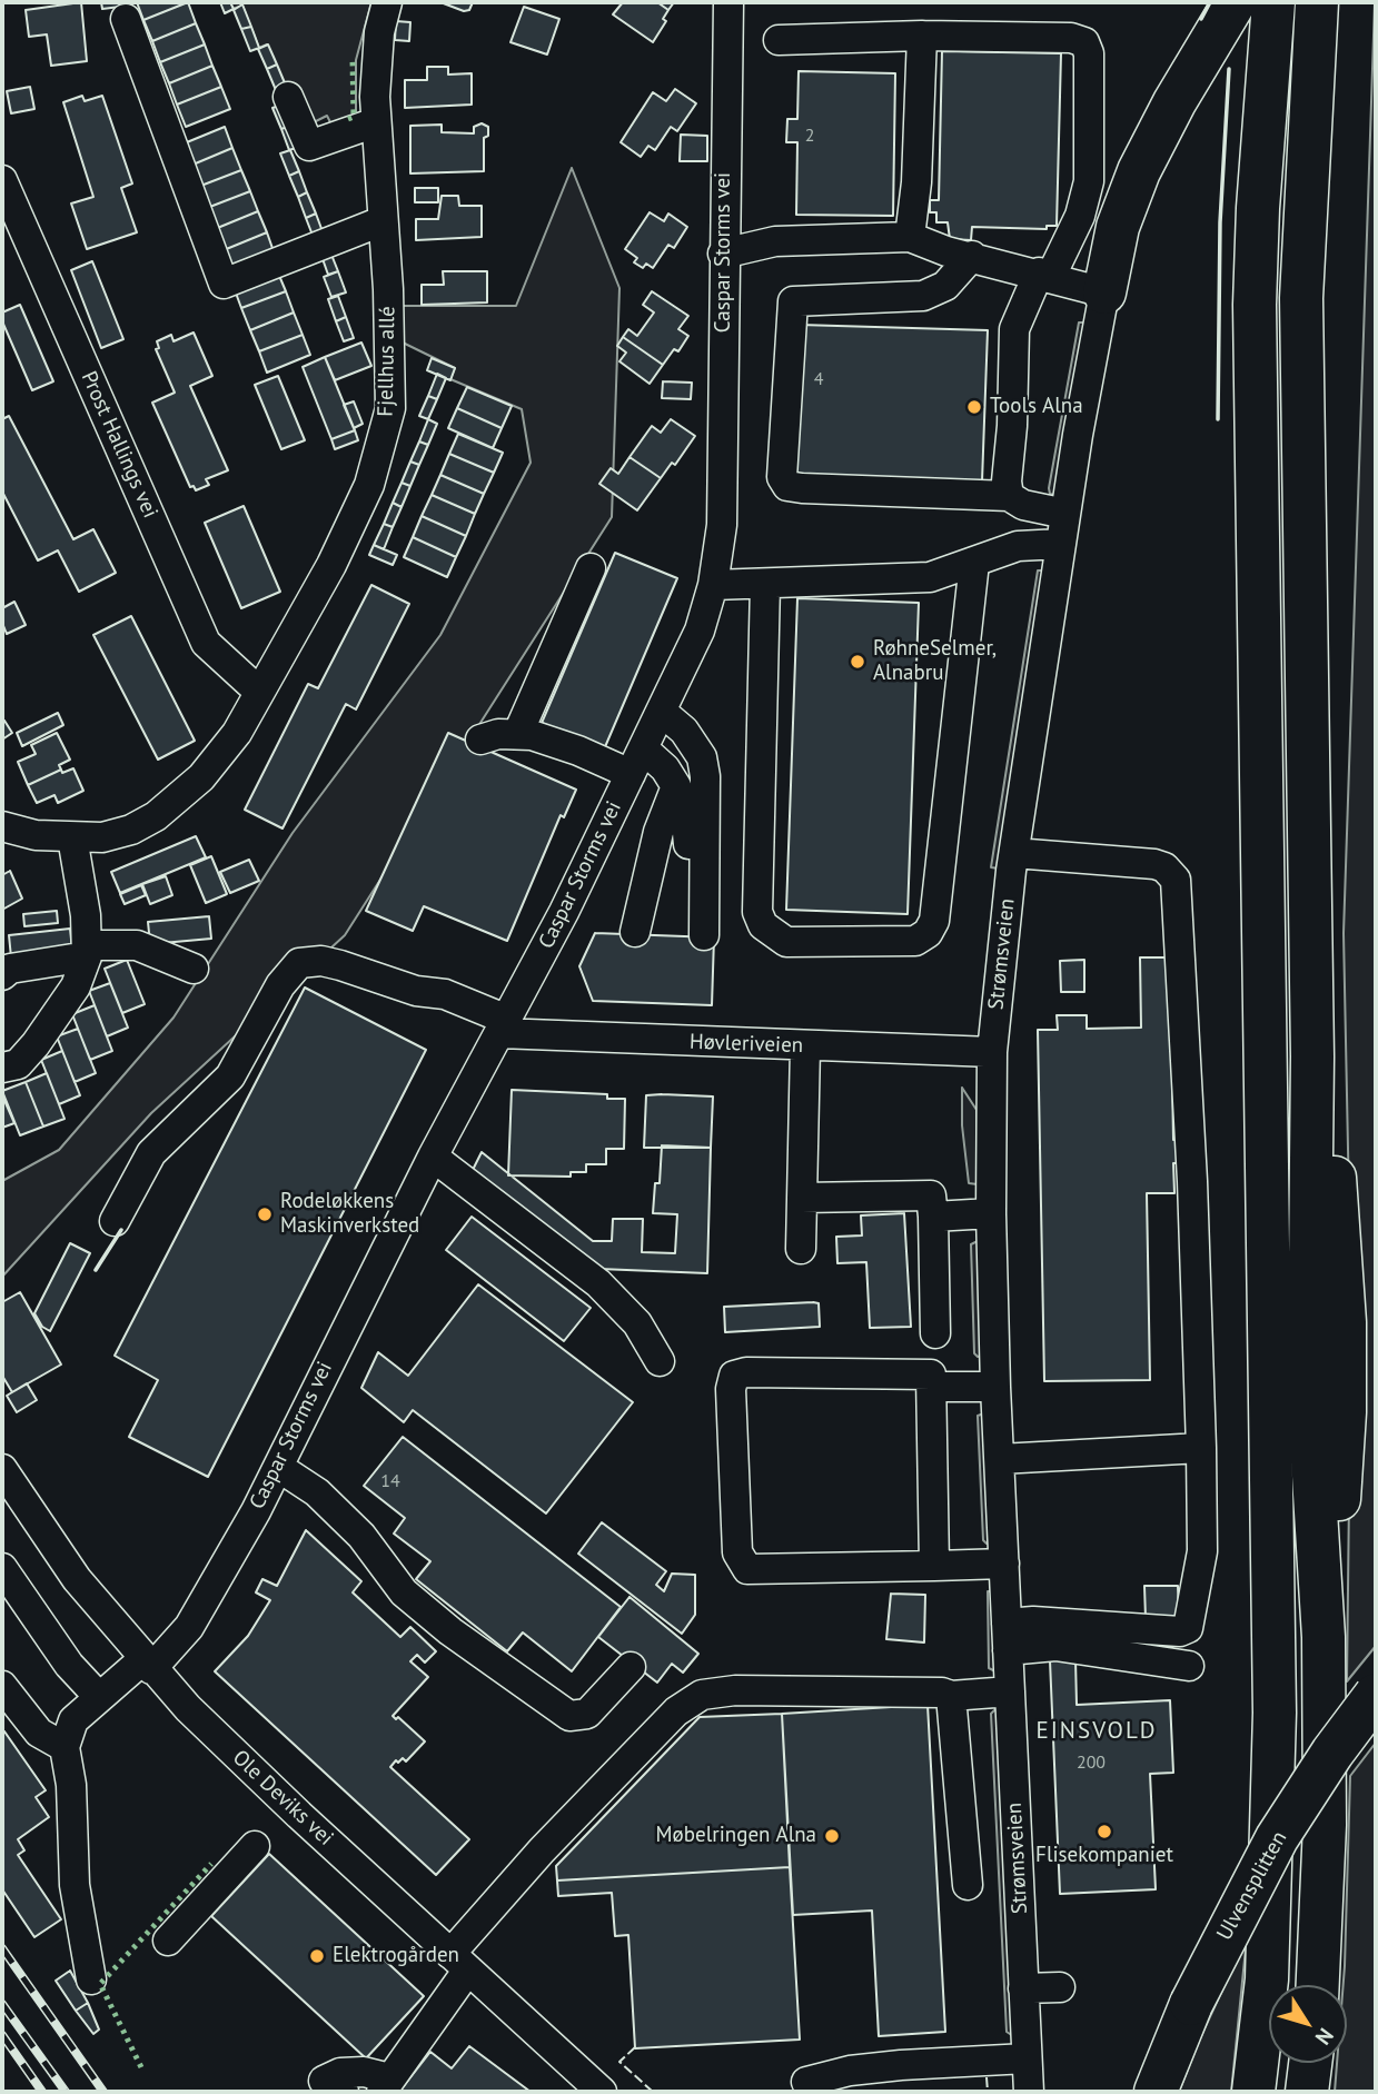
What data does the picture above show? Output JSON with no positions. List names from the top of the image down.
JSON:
{
  "streets": {
    "highway": ["Ulvensplitten"],
    "street": [
      "Caspar Storms vei",
      "Fjellhus allé",
      "Prost Hallings vei",
      "Strømsveien",
      "Høvleriveien",
      "Ole Deviks vei"
    ]
  },
  "crossings": [
    ["Caspar Storms vei", "Høvleriveien"],
    ["Caspar Storms vei", "Ole Deviks vei"],
    ["Fjellhus allé", "Prost Hallings vei"],
    ["Strømsveien", "Høvleriveien"]
  ],
  "districts": ["EINSVOLD"],
  "places": [
    "Tools Alna",
    "RøhneSelmer, Alnabru",
    "Rodeløkkens Maskinverksted",
    "Flisekompaniet",
    "Møbelringen Alna",
    "Elektrogården"
  ],
  "house_numbers": [
    "2",
    "4",
    "14",
    "200"
  ],
  "north": "bottom right"
}
